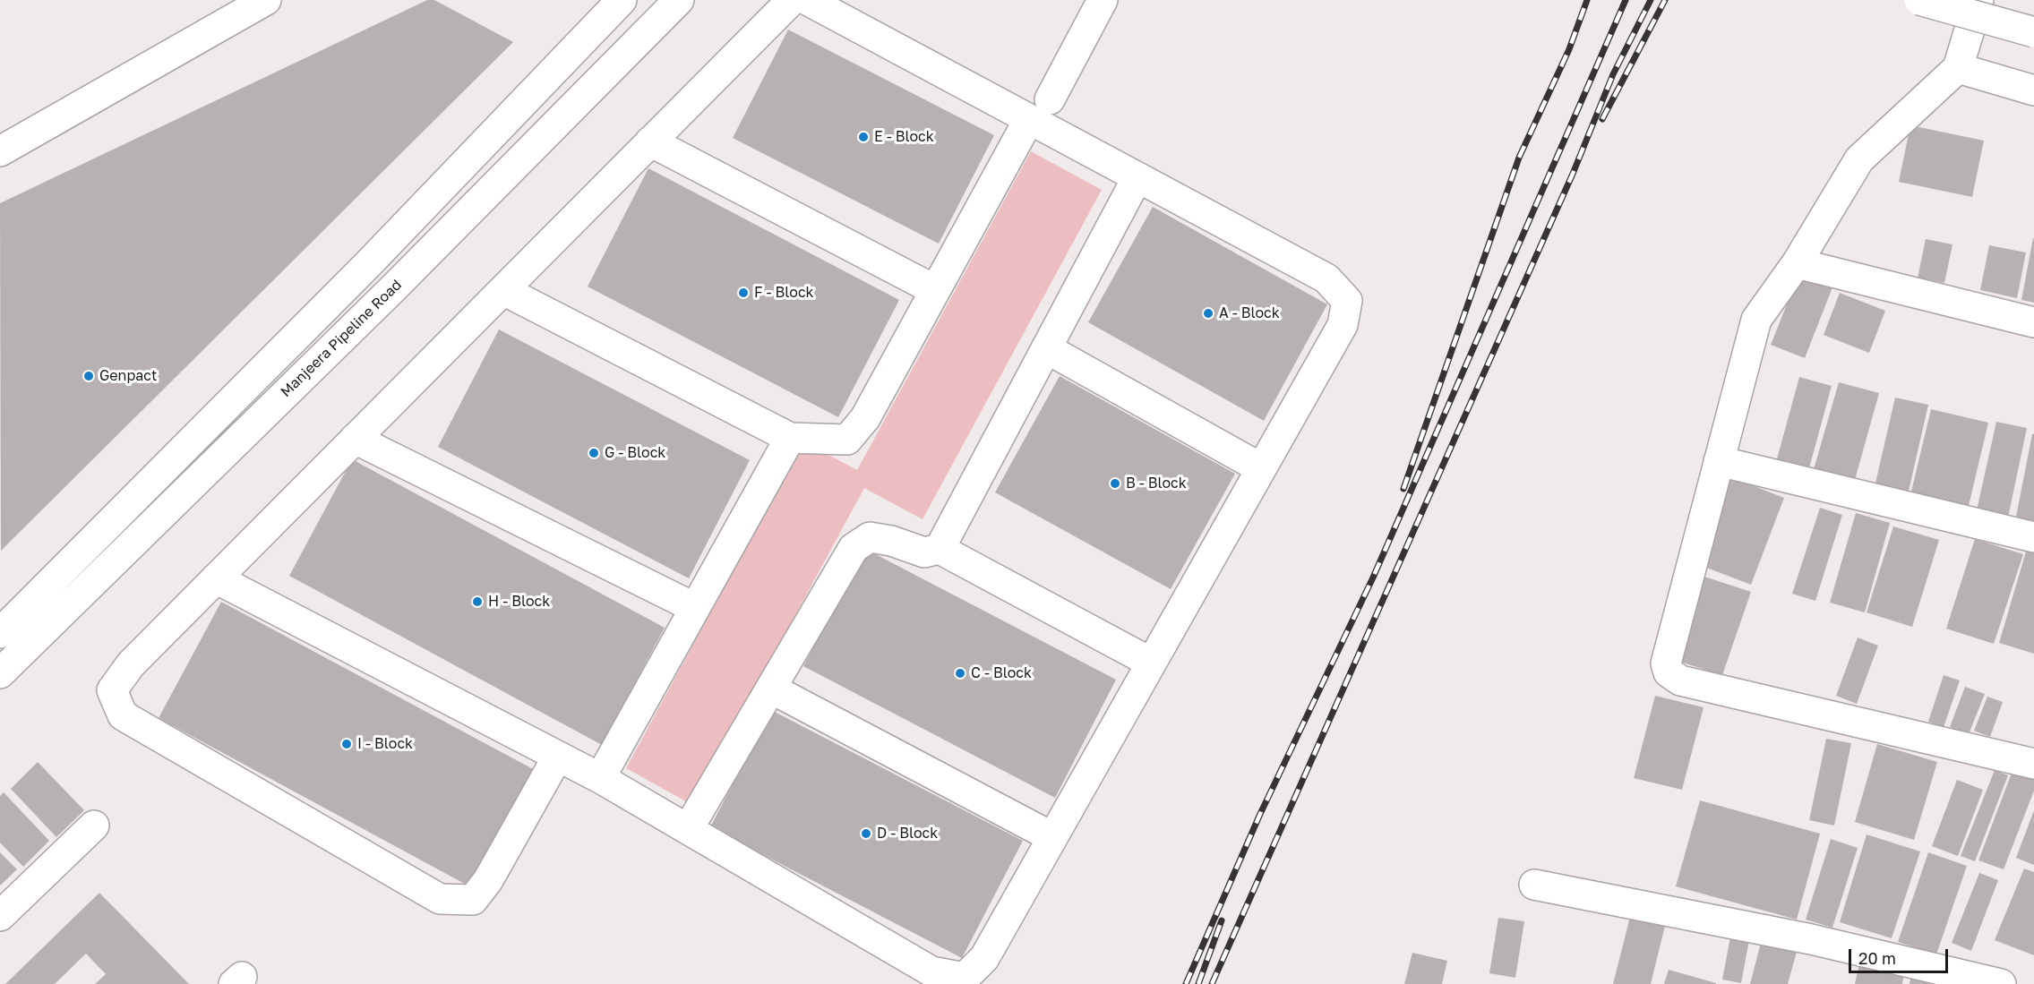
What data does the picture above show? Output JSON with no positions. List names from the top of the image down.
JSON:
{
  "streets": {
    "street": ["Manjeera Pipeline Road"]
  },
  "places": [
    "E - Block",
    "F - Block",
    "A - Block",
    "Genpact",
    "G - Block",
    "B - Block",
    "H - Block",
    "C - Block",
    "I - Block",
    "D - Block"
  ],
  "scale_bar": "20 m"
}
